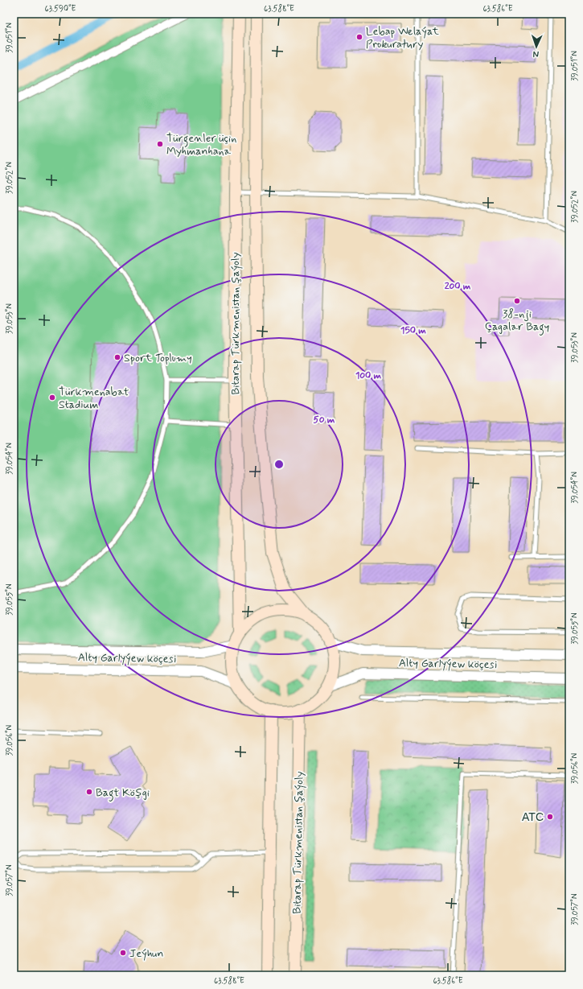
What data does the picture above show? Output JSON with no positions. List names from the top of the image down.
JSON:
{
  "streets": {
    "main road": ["Bitarap Türkmenistan şaýoly"],
    "street": ["Alty Garlyýew köçesi"]
  },
  "crossings": [
    ["Bitarap Türkmenistan şaýoly", "Alty Garlyýew köçesi"]
  ],
  "places": [
    "Lebap Welaýat Prokuratury",
    "Türgenler üçin Myhmanhana",
    "38-nji Çagalar Bagy",
    "Sport Toplumy",
    "Türkmenabat Stadium",
    "Bagt Köşgi",
    "АТС",
    "Jeýhun"
  ],
  "north": "bottom",
  "coordinates": [
    "63.590°E",
    "63.588°E",
    "63.586°E",
    "39.051°N",
    "39.052°N",
    "39.053°N",
    "39.054°N",
    "39.055°N",
    "39.056°N",
    "39.057°N"
  ],
  "rings": [
    "200 m",
    "150 m",
    "100 m",
    "50 m"
  ]
}
